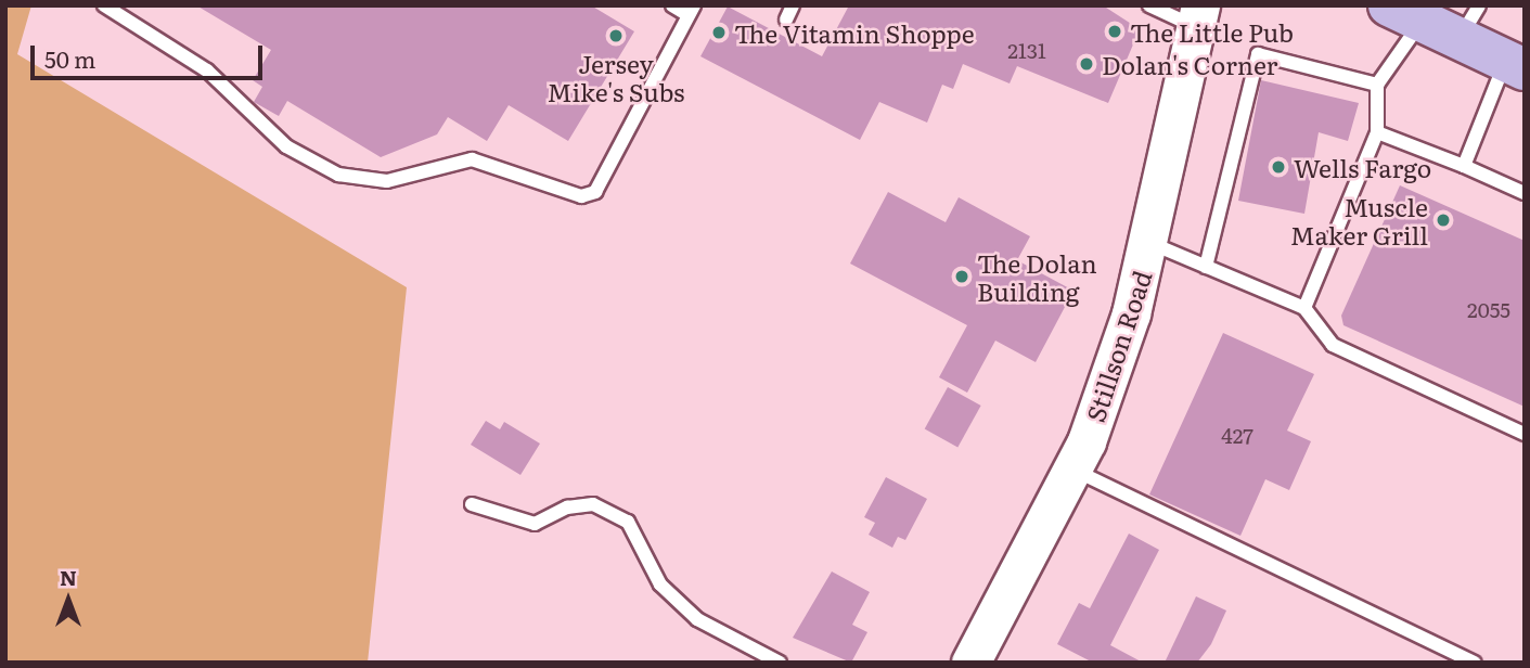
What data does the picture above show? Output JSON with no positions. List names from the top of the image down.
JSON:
{
  "streets": {
    "main road": ["Stillson Road"]
  },
  "places": [
    "The Little Pub",
    "The Vitamin Shoppe",
    "Jersey Mike's Subs",
    "Dolan's Corner",
    "Wells Fargo",
    "Muscle Maker Grill",
    "The Dolan Building"
  ],
  "house_numbers": ["2131", "2055", "427"],
  "scale_bar": "50 m",
  "north": "top"
}
